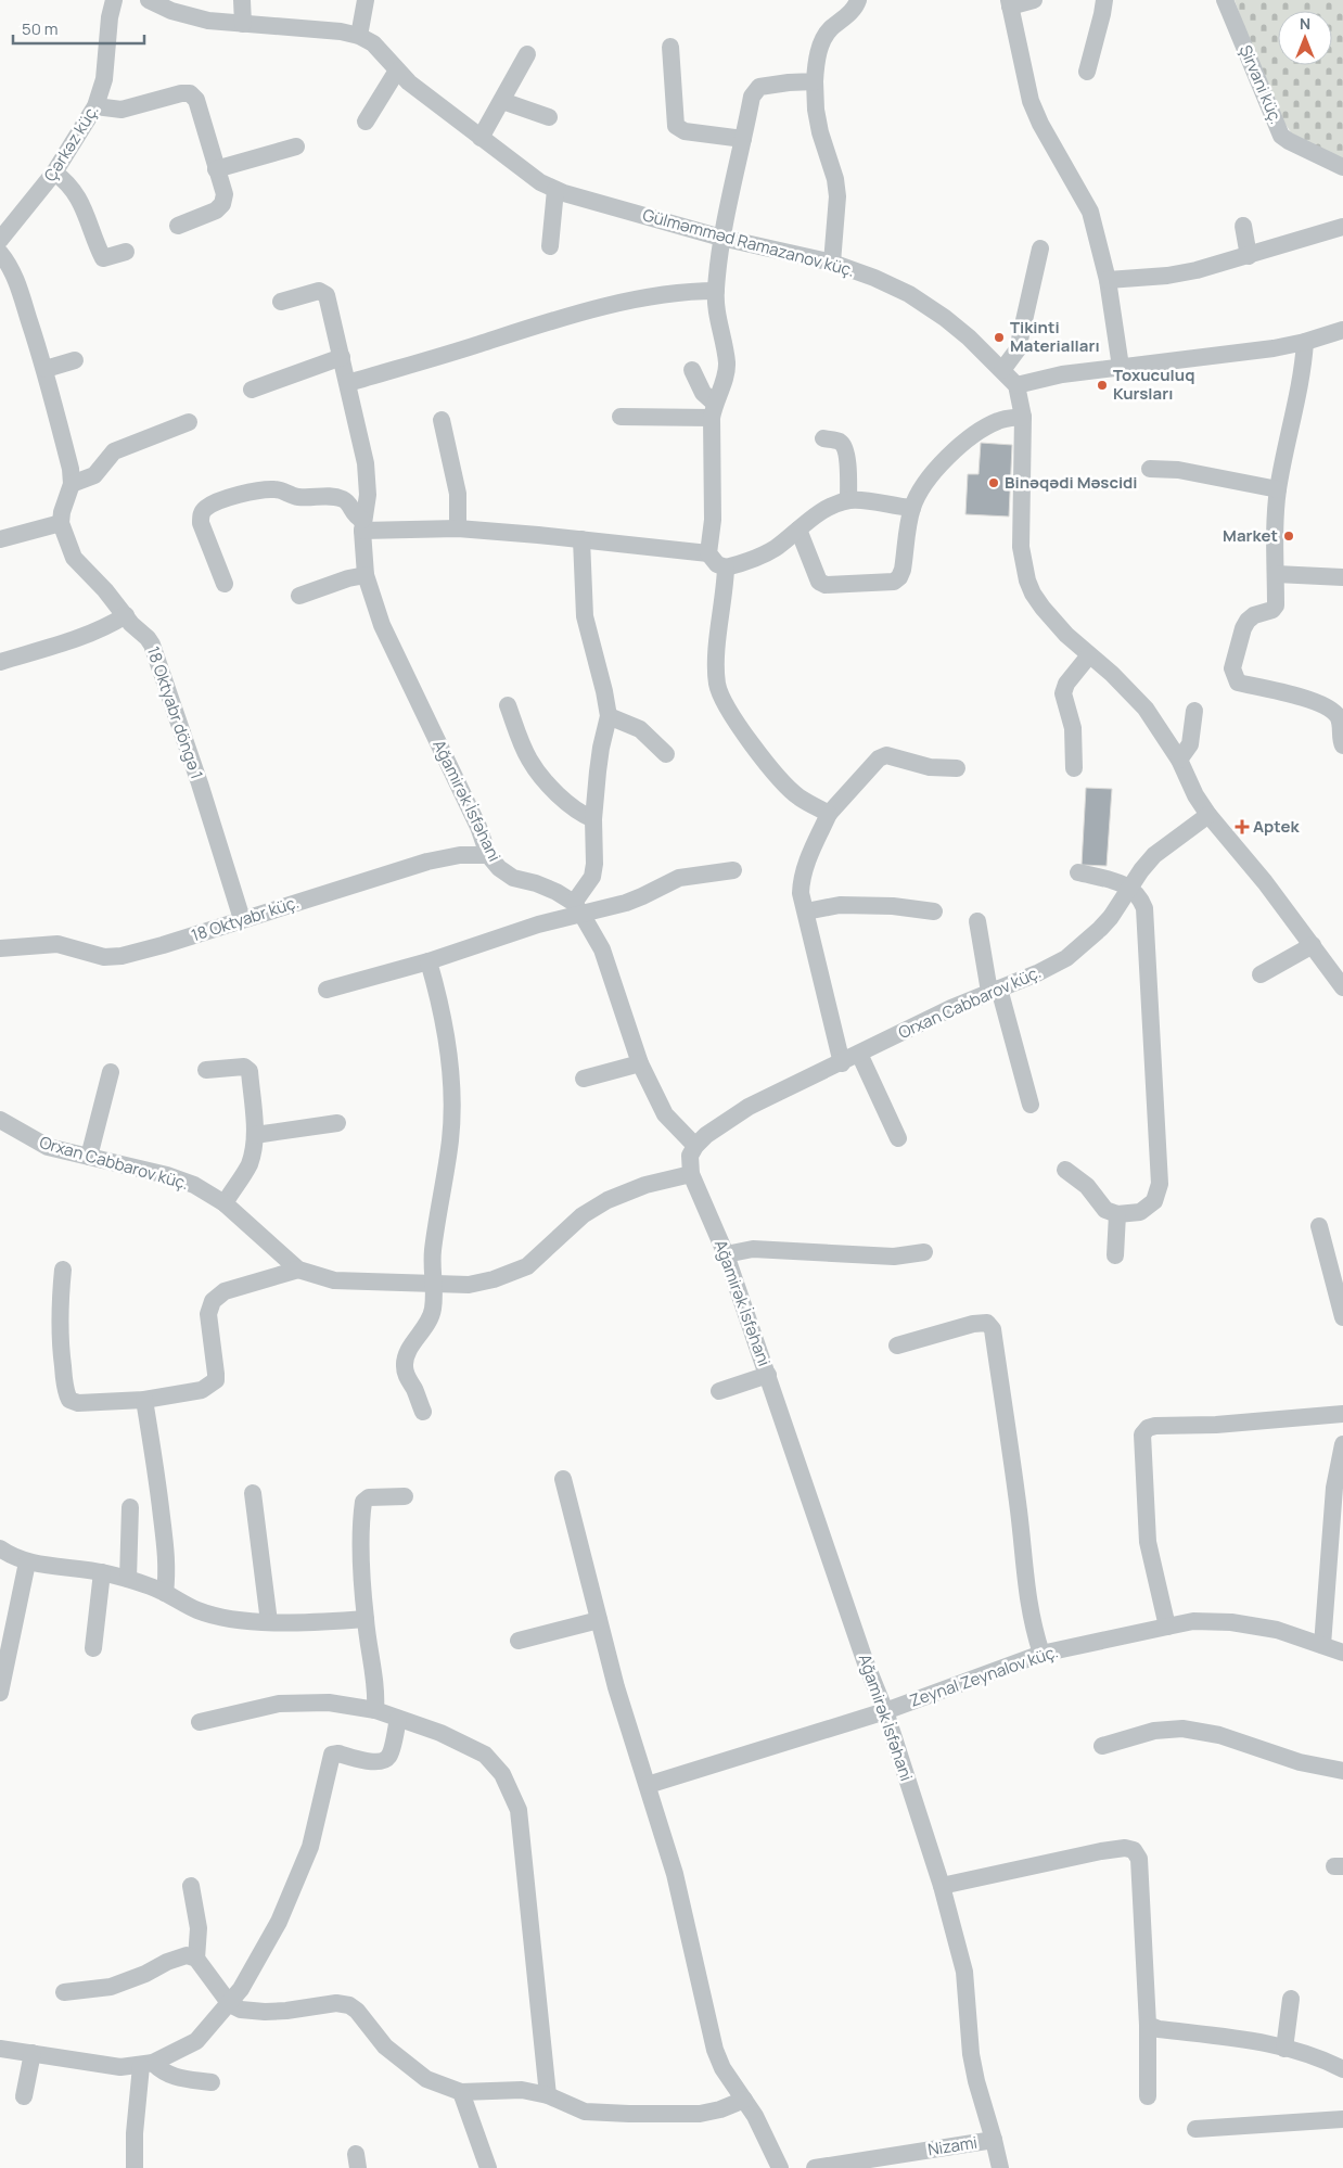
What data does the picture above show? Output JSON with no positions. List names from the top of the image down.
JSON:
{
  "streets": {
    "street": [
      "Şirvani küç.",
      "Çərkəz küç.",
      "Gülməmməd Ramazanov küç.",
      "18 Oktyabr döngə 1",
      "Ağamirək İsfəhani",
      "18 Oktyabr küç.",
      "Orxan Cabbarov küç.",
      "Zeynal Zeynalov küç.",
      "Nizami"
    ]
  },
  "crossings": [
    ["18 Oktyabr döngə 1", "18 Oktyabr küç."],
    ["Ağamirək İsfəhani", "18 Oktyabr küç."],
    ["Ağamirək İsfəhani", "Orxan Cabbarov küç."],
    ["Ağamirək İsfəhani", "Zeynal Zeynalov küç."],
    ["Ağamirək İsfəhani", "Nizami"]
  ],
  "places": {
    "other": [
      "Tikinti Materialları",
      "Toxuculuq Kursları",
      "Binəqədi Məscidi",
      "Market"
    ],
    "health": ["Aptek"]
  },
  "scale_bar": "50 m",
  "north": "top"
}
